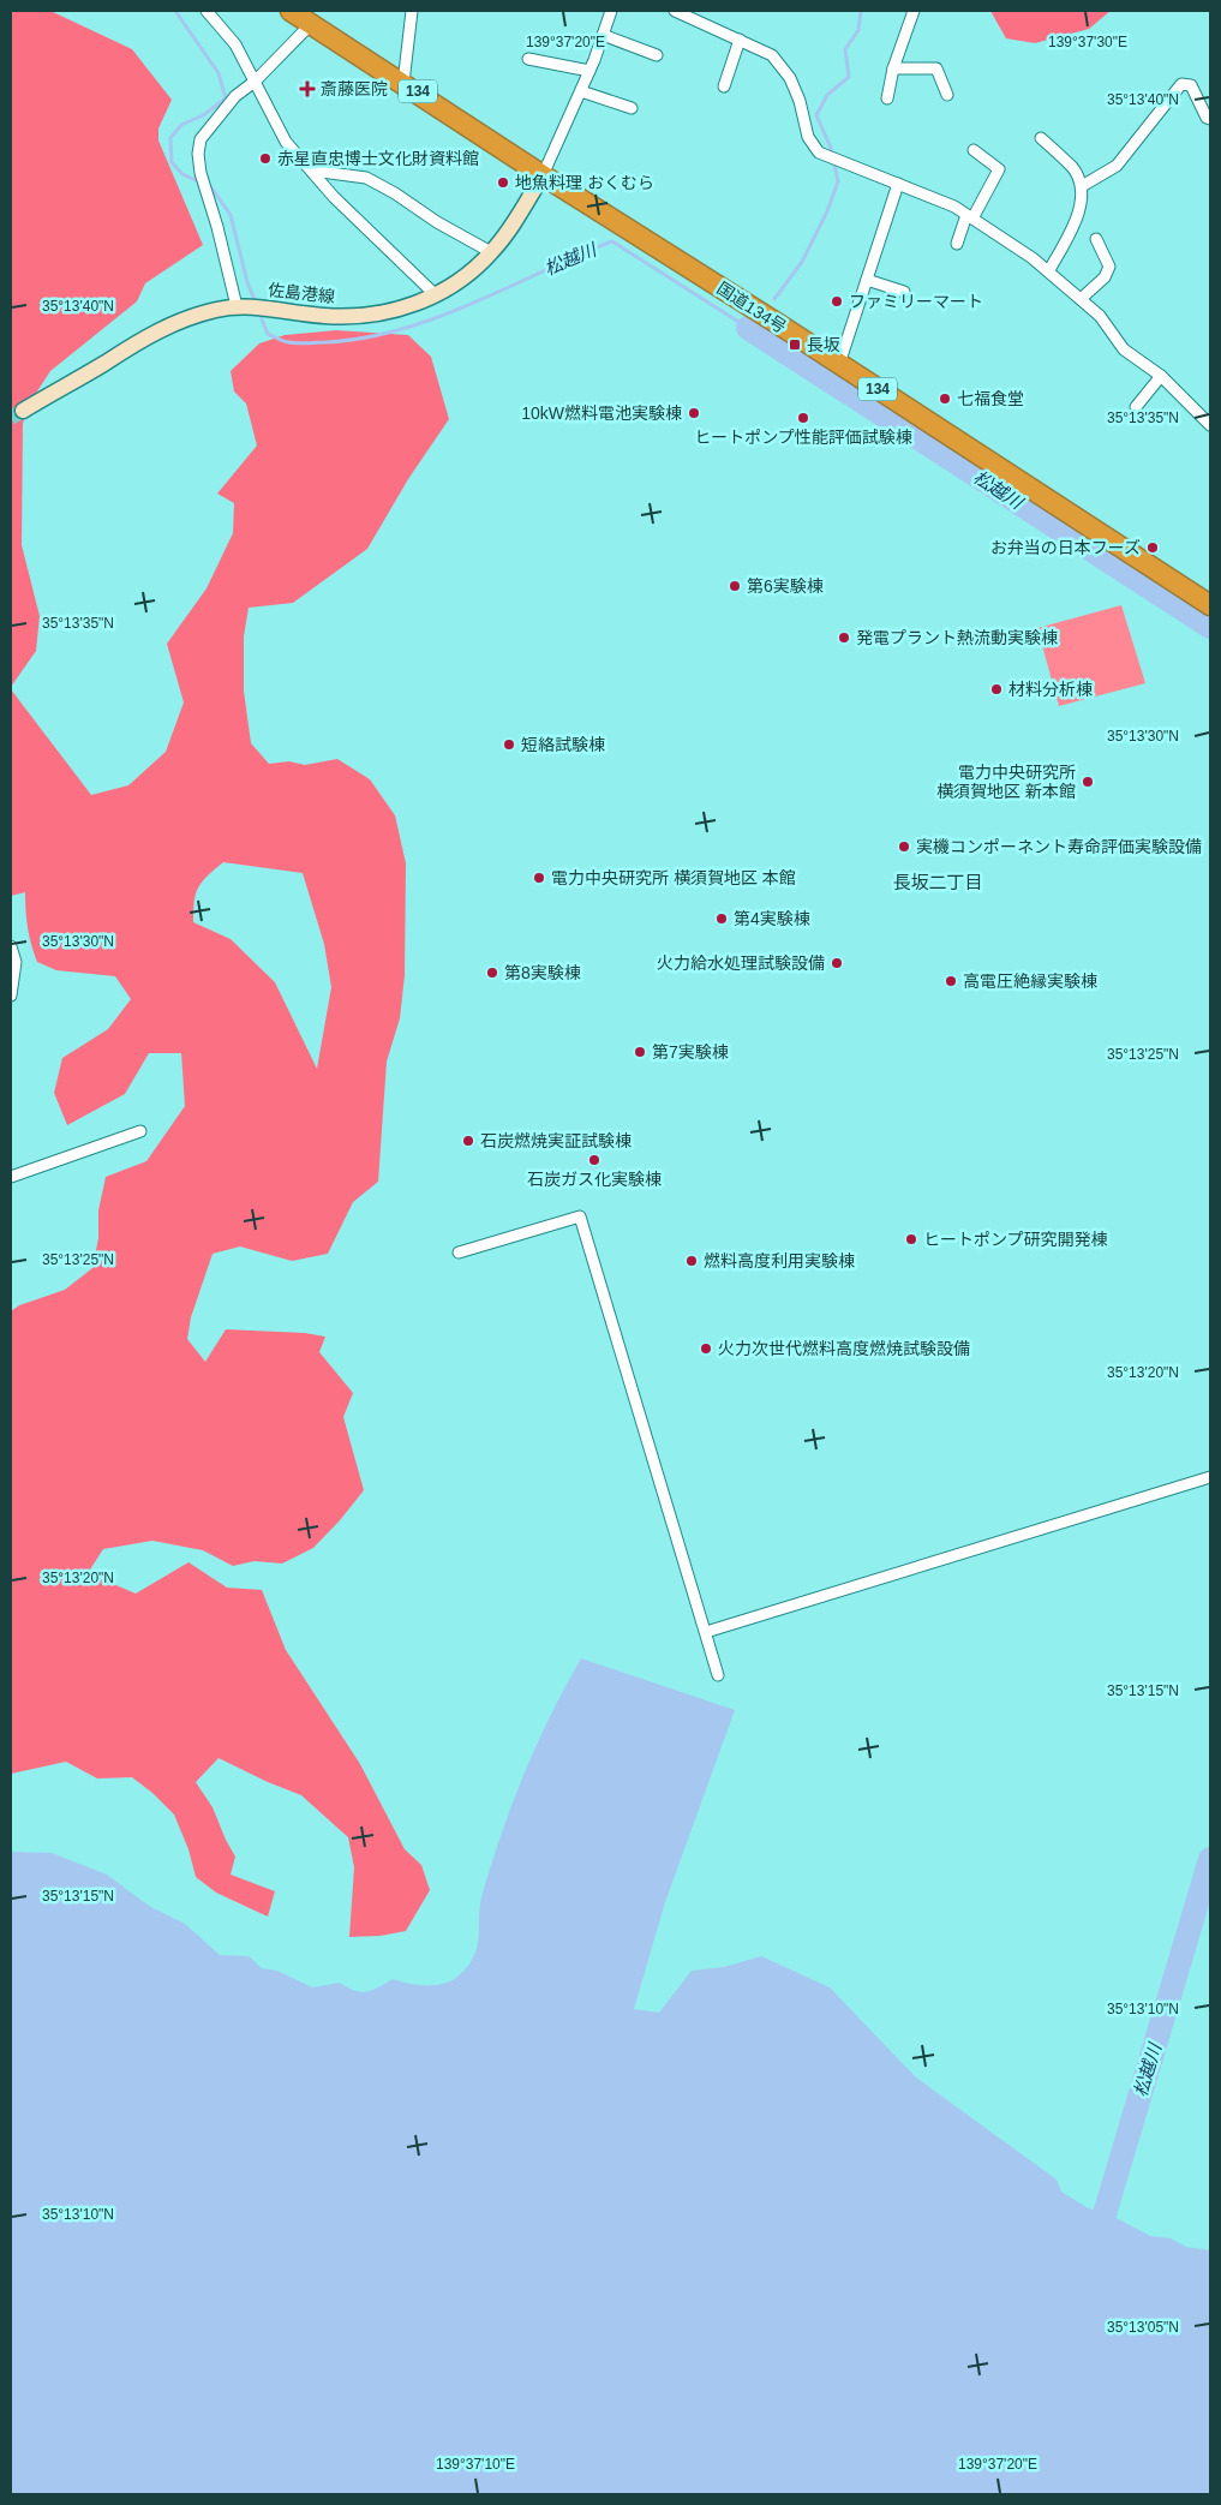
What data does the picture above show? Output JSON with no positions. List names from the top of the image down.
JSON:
{
  "streets": {
    "highway": ["134", "国道134号"],
    "main road": ["佐島港線"]
  },
  "crossings": [
    ["佐島港線", "国道134号"]
  ],
  "districts": ["長坂二丁目"],
  "water": ["松越川"],
  "places": {
    "health": ["斎藤医院"],
    "other": [
      "赤星直忠博士文化財資料館",
      "地魚料理 おくむら",
      "ファミリーマート",
      "七福食堂",
      "10kW燃料電池実験棟",
      "ヒートポンプ性能評価試験棟",
      "お弁当の日本フーズ",
      "第6実験棟",
      "発電プラント熱流動実験棟",
      "材料分析棟",
      "短絡試験棟",
      "電力中央研究所 横須賀地区 新本館",
      "実機コンポーネント寿命評価実験設備",
      "電力中央研究所 横須賀地区 本館",
      "第4実験棟",
      "火力給水処理試験設備",
      "第8実験棟",
      "高電圧絶縁実験棟",
      "第7実験棟",
      "石炭燃焼実証試験棟",
      "石炭ガス化実験棟",
      "ヒートポンプ研究開発棟",
      "燃料高度利用実験棟",
      "火力次世代燃料高度燃焼試験設備"
    ],
    "transit": ["長坂"]
  },
  "coordinates": [
    "139°37'20\"E",
    "139°37'30\"E",
    "35°13'40\"N",
    "35°13'35\"N",
    "35°13'30\"N",
    "35°13'25\"N",
    "35°13'20\"N",
    "35°13'15\"N",
    "35°13'10\"N",
    "35°13'05\"N",
    "139°37'10\"E"
  ]
}
